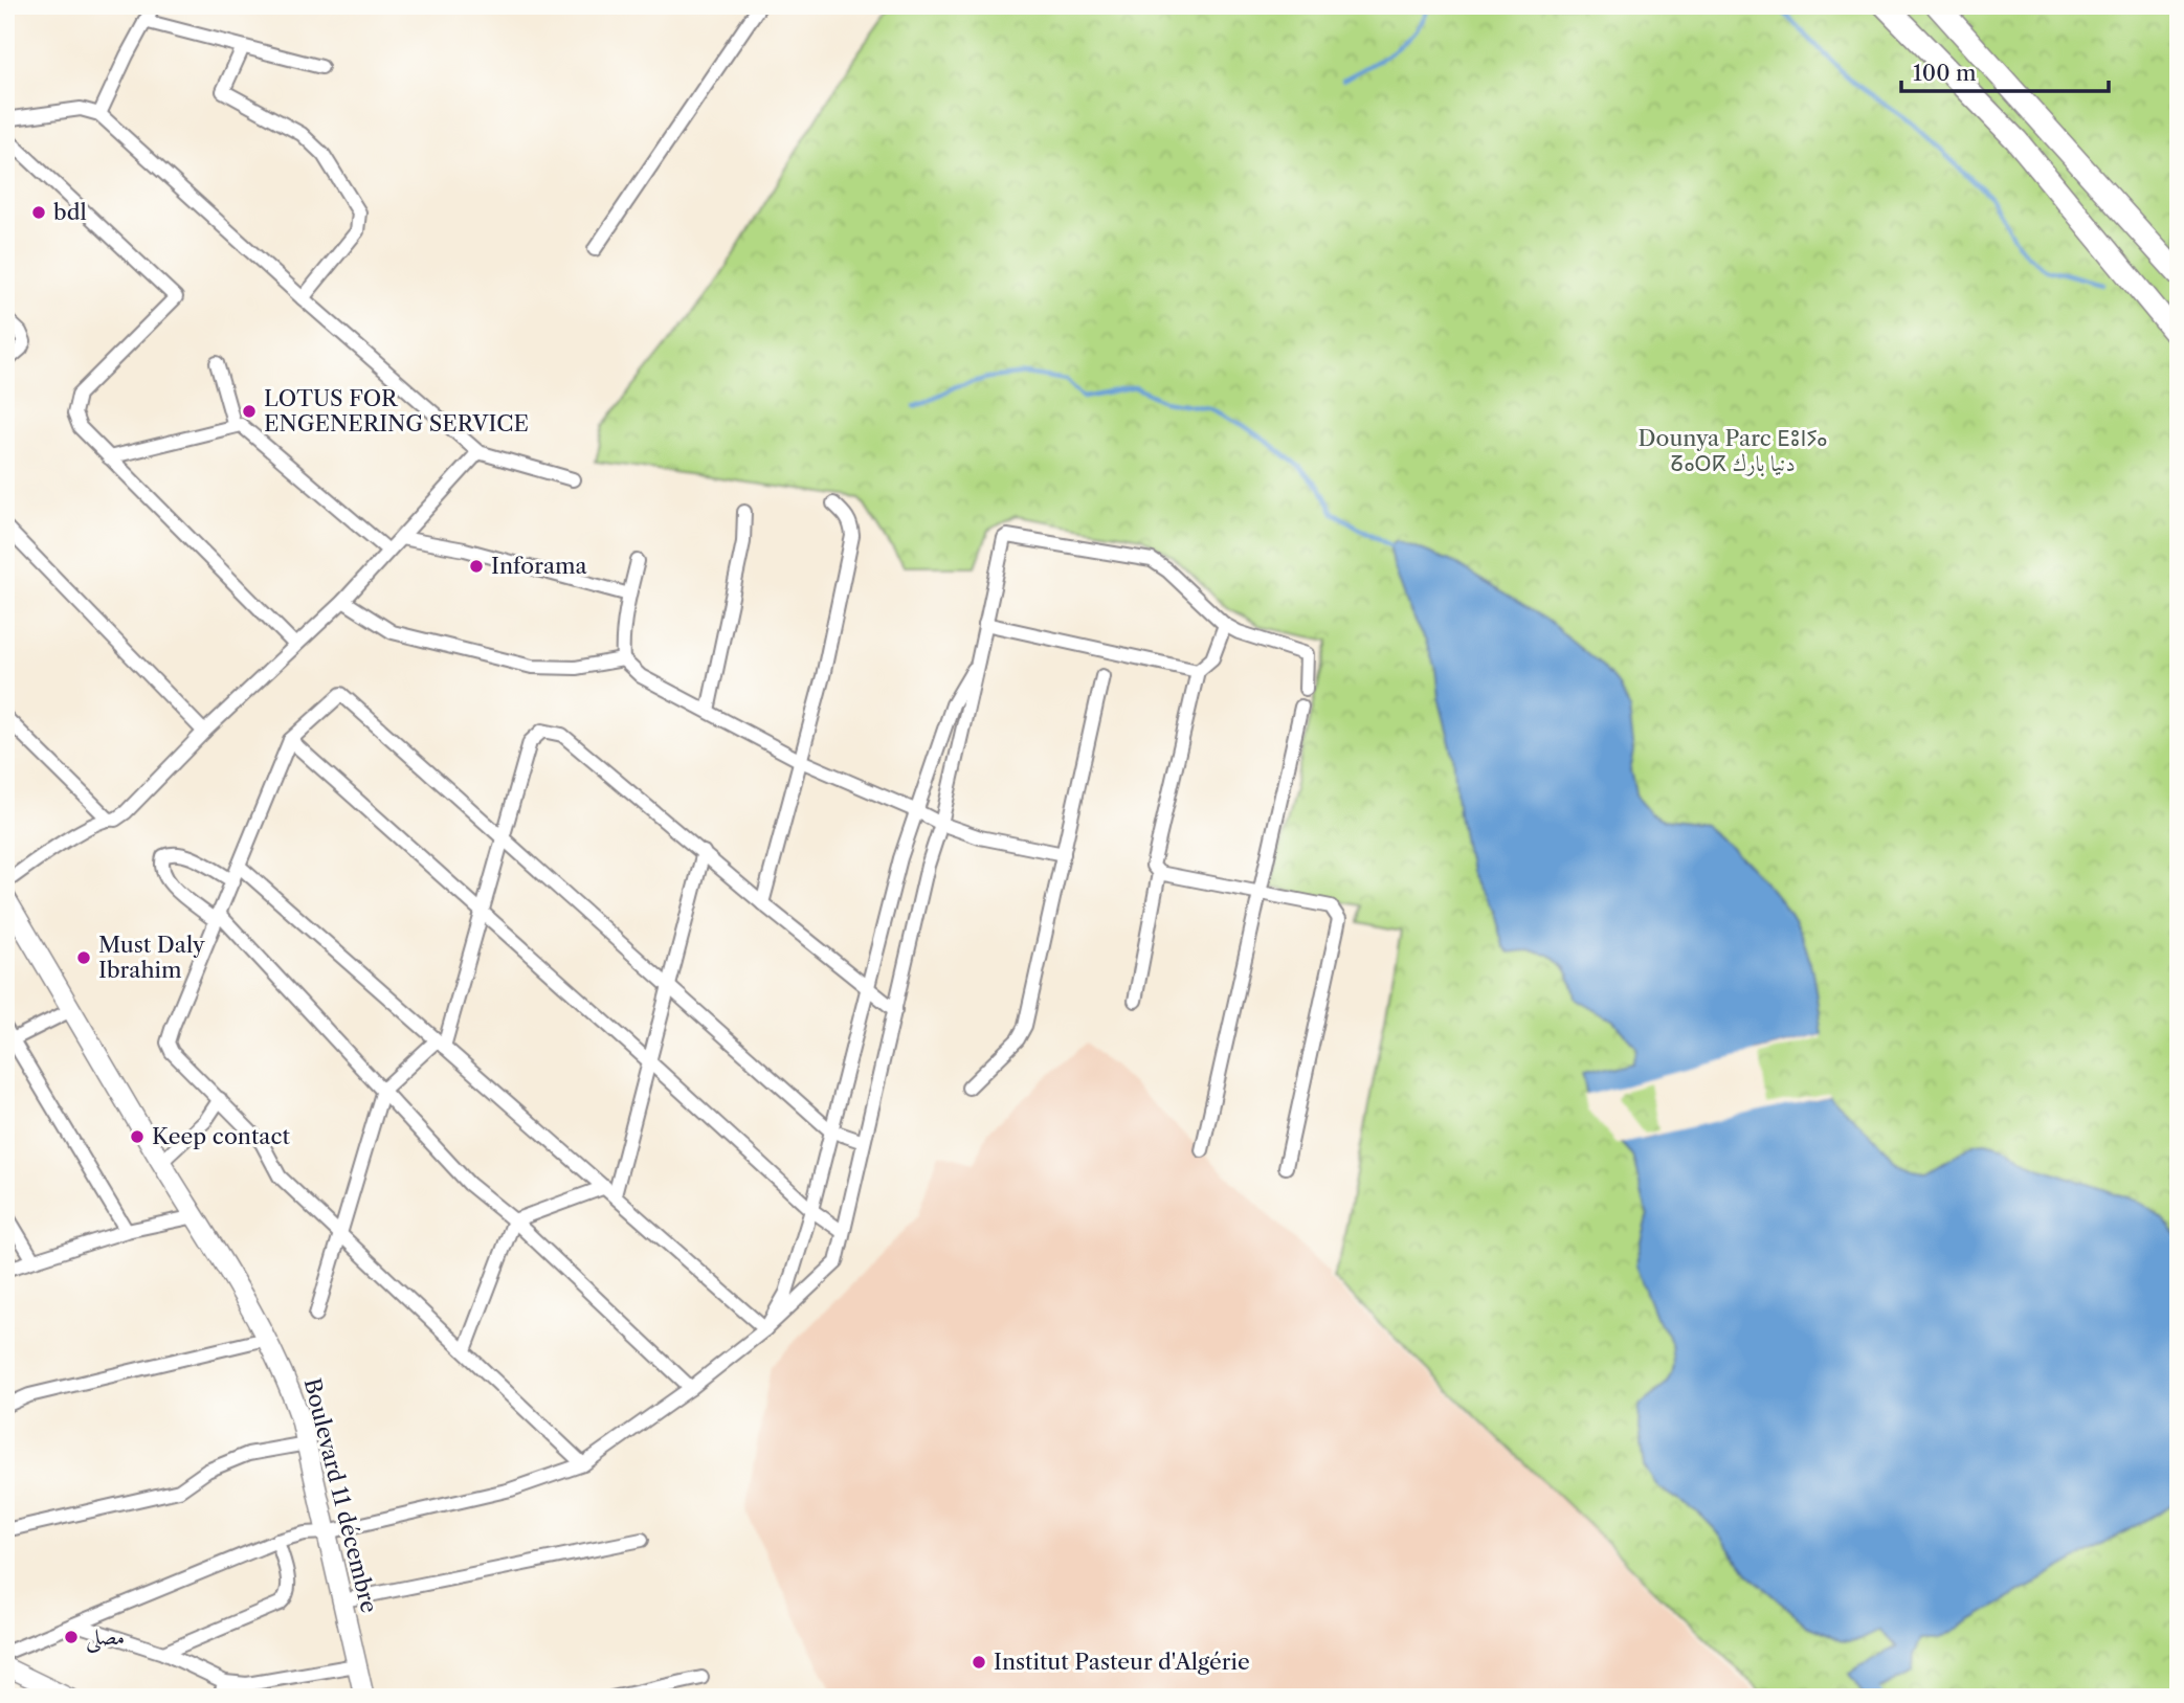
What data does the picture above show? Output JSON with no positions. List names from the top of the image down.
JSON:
{
  "streets": {
    "main road": ["Boulevard 11 décembre"]
  },
  "parks": ["Dounya Parc ⴹⵓⵏⵢⴰ ⵒⴰⵔⴽ دنيا بارك"],
  "places": [
    "bdl",
    "LOTUS FOR ENGENERING SERVICE",
    "Inforama",
    "Must Daly Ibrahim",
    "Keep contact",
    "مصلى",
    "Institut Pasteur d'Algérie"
  ],
  "scale_bar": "100 m"
}
